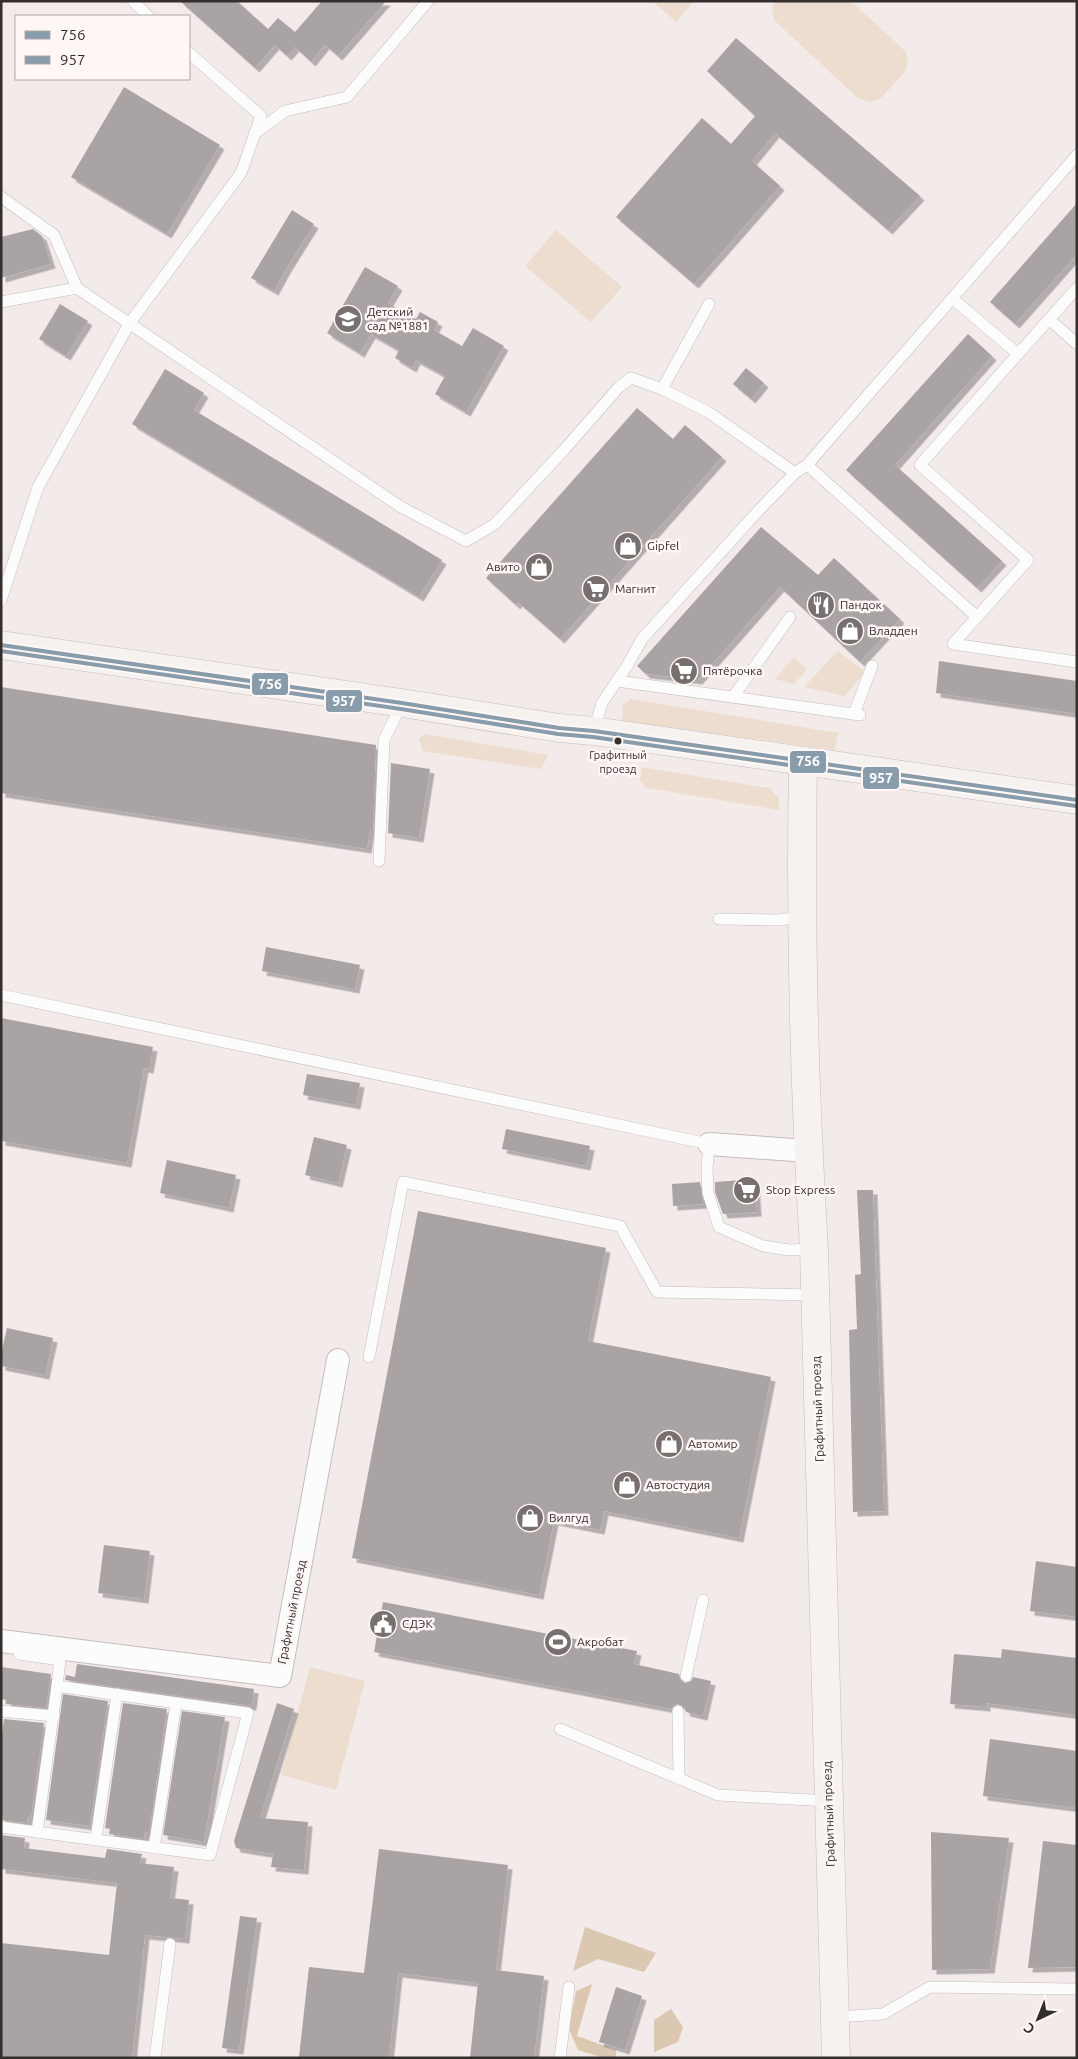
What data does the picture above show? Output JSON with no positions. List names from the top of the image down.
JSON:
{
  "streets": {
    "street": ["Графитный проезд"]
  },
  "places": {
    "school or university": ["Детский сад №1881"],
    "shop": [
      "Gipfel",
      "Авито",
      "Владден",
      "Автомир",
      "Автостудия",
      "Вилгуд"
    ],
    "supermarket": ["Магнит", "Пятёрочка", "Stop Express"],
    "restaurant": ["Пандок"],
    "other": ["Графитный проезд"],
    "public building": ["СДЭК"],
    "sports": ["Акробат"]
  },
  "lines": ["transit line 756", "transit line 957"],
  "legend": ["756", "957"],
  "north": "bottom left"
}
